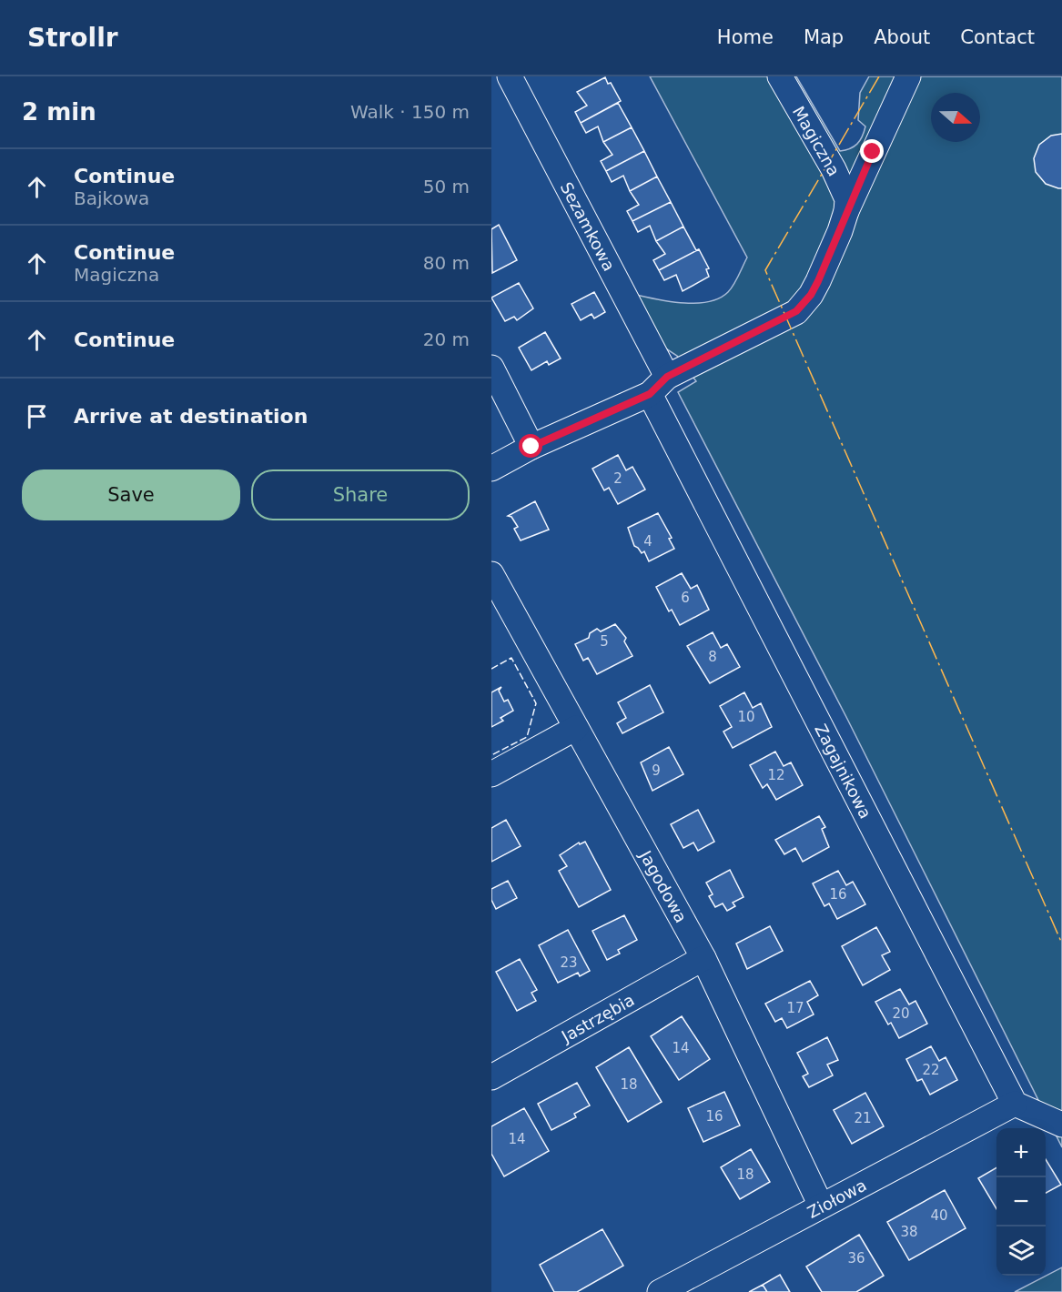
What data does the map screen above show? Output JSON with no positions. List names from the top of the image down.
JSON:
{
  "streets": {
    "street": [
      "Magiczna",
      "Sezamkowa",
      "Zagajnikowa",
      "Jagodowa",
      "Jastrzębia",
      "Ziołowa"
    ]
  },
  "crossings": [
    ["Zagajnikowa", "Ziołowa"],
    ["Jagodowa", "Jastrzębia"],
    ["Jagodowa", "Ziołowa"]
  ],
  "house_numbers": [
    "2",
    "4",
    "6",
    "5",
    "8",
    "10",
    "9",
    "12",
    "16",
    "23",
    "17",
    "20",
    "14",
    "22",
    "18",
    "16",
    "21",
    "14",
    "18",
    "40",
    "38",
    "36"
  ],
  "north": "right",
  "page": {
    "header": "Strollr",
    "nav": [
      "Home",
      "Map",
      "About",
      "Contact"
    ],
    "heading": ["2 min", "Walk · 150 m"],
    "list": [
      ["Continue", "Bajkowa", "50 m"],
      ["Continue", "Magiczna", "80 m"],
      ["Continue", "20 m"],
      "Arrive at destination"
    ],
    "buttons": ["Save", "Share"],
    "map_buttons": ["+", "−"]
  }
}
